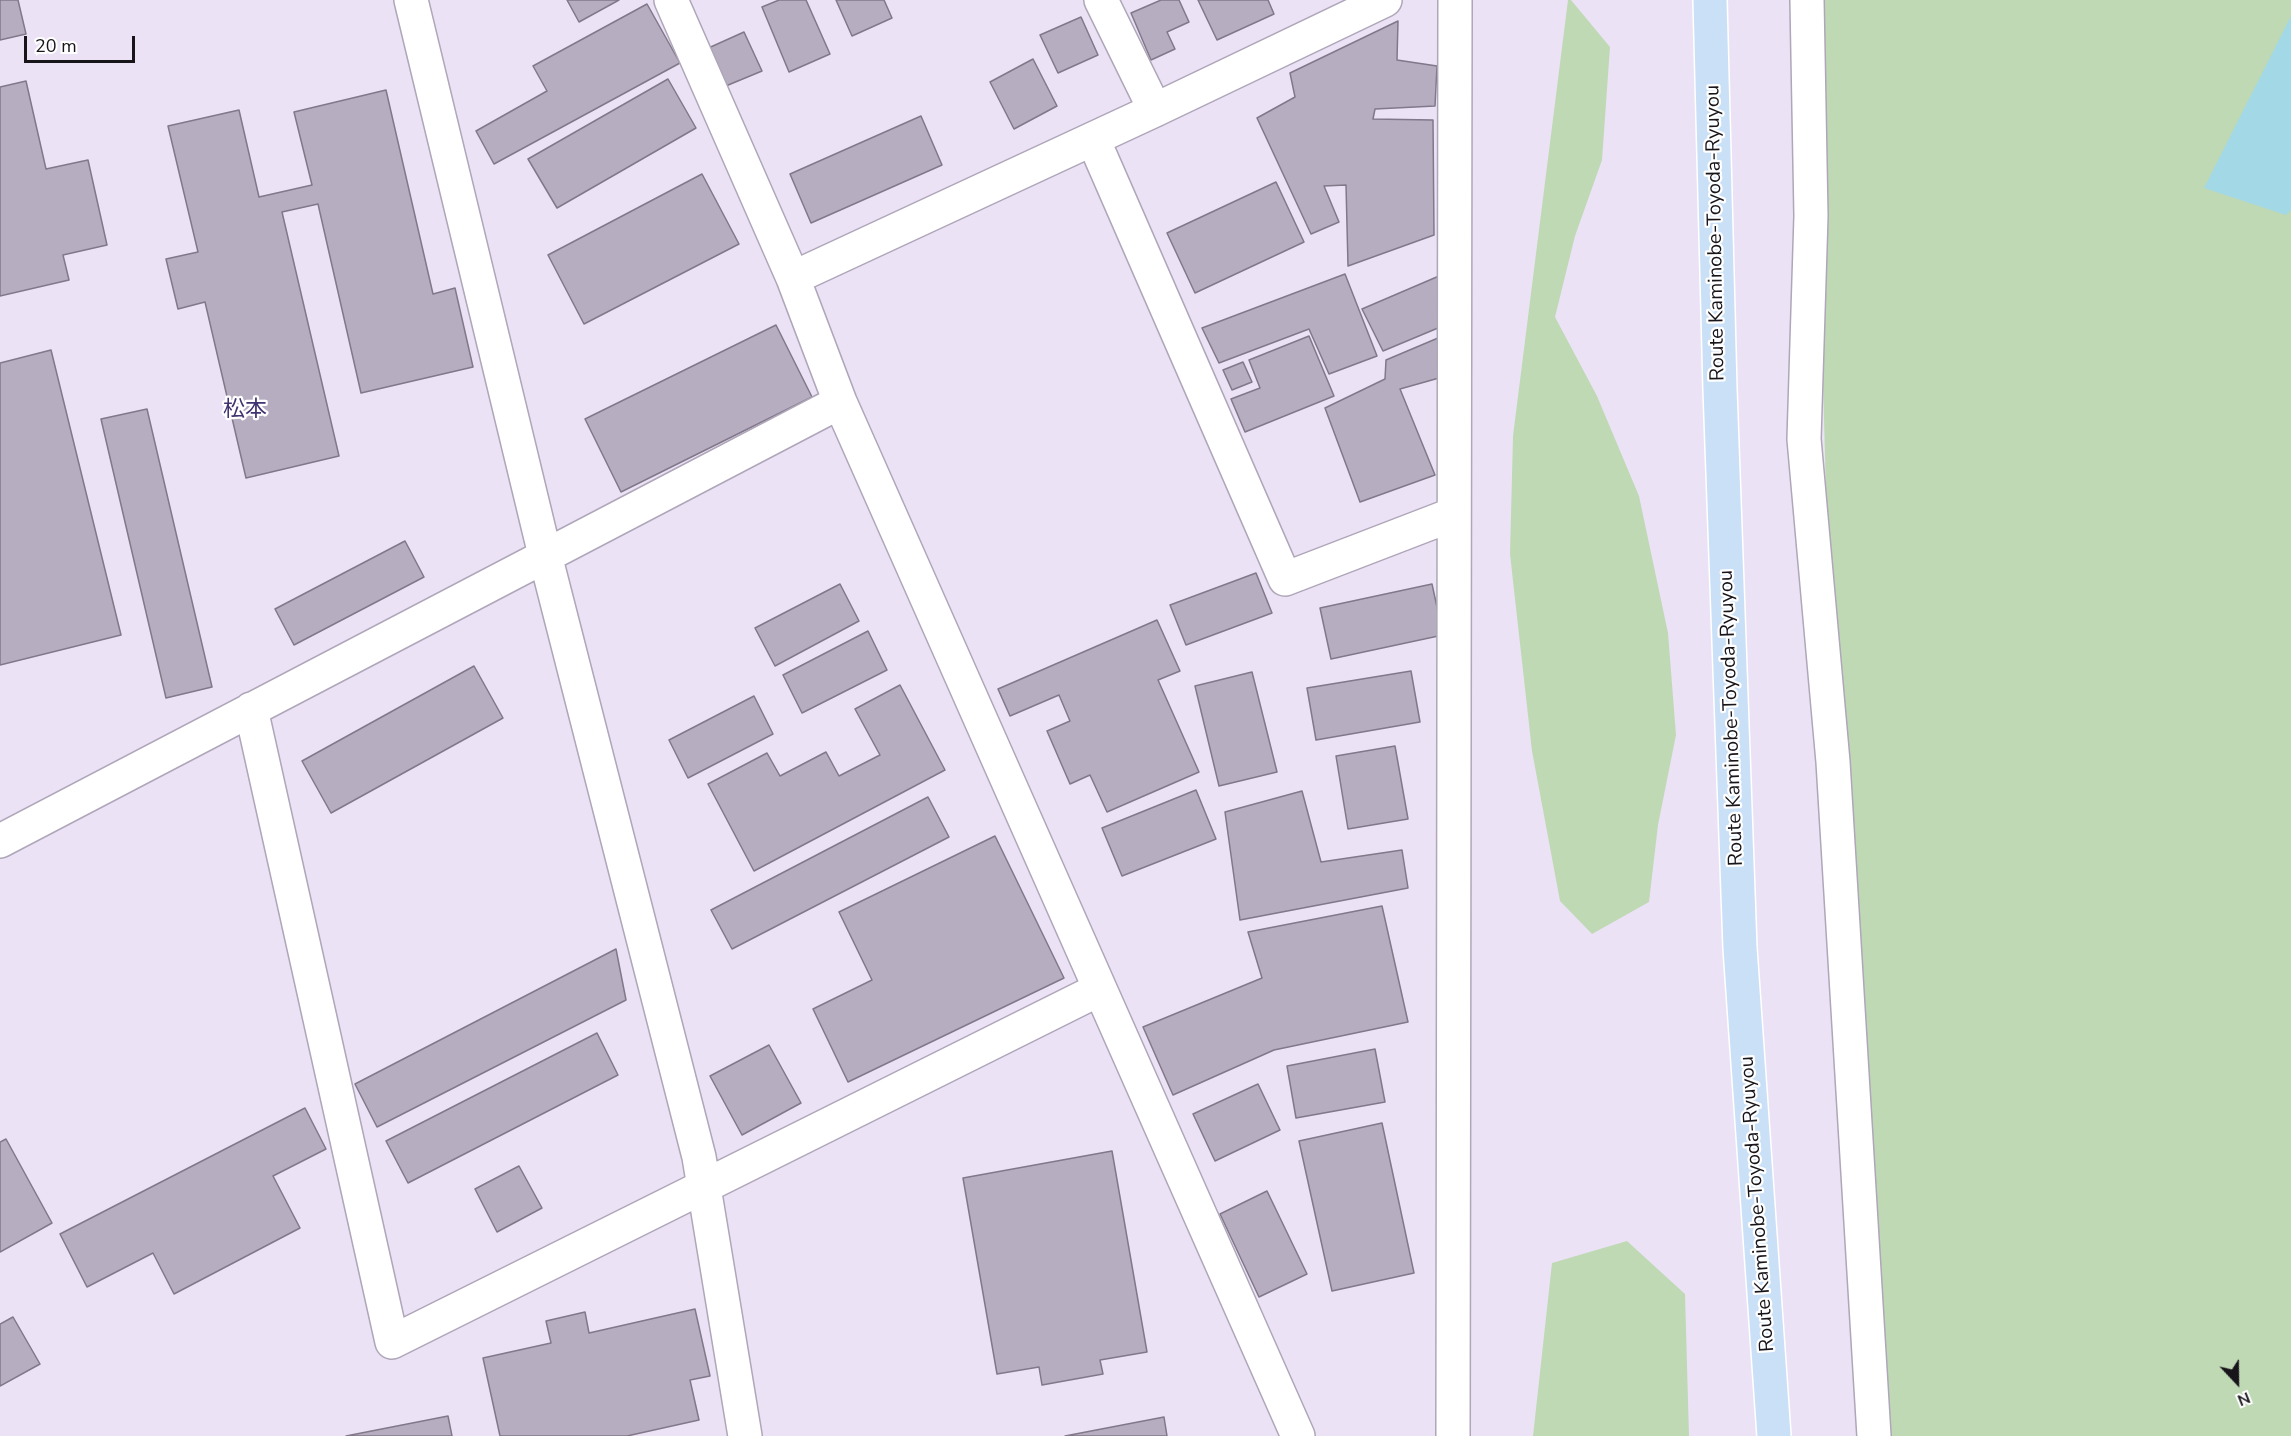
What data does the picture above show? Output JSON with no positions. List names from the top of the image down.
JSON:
{
  "streets": {
    "main road": ["Route Kaminobe-Toyoda-Ryuyou"]
  },
  "districts": ["松本"],
  "scale_bar": "20 m",
  "north": "bottom"
}
